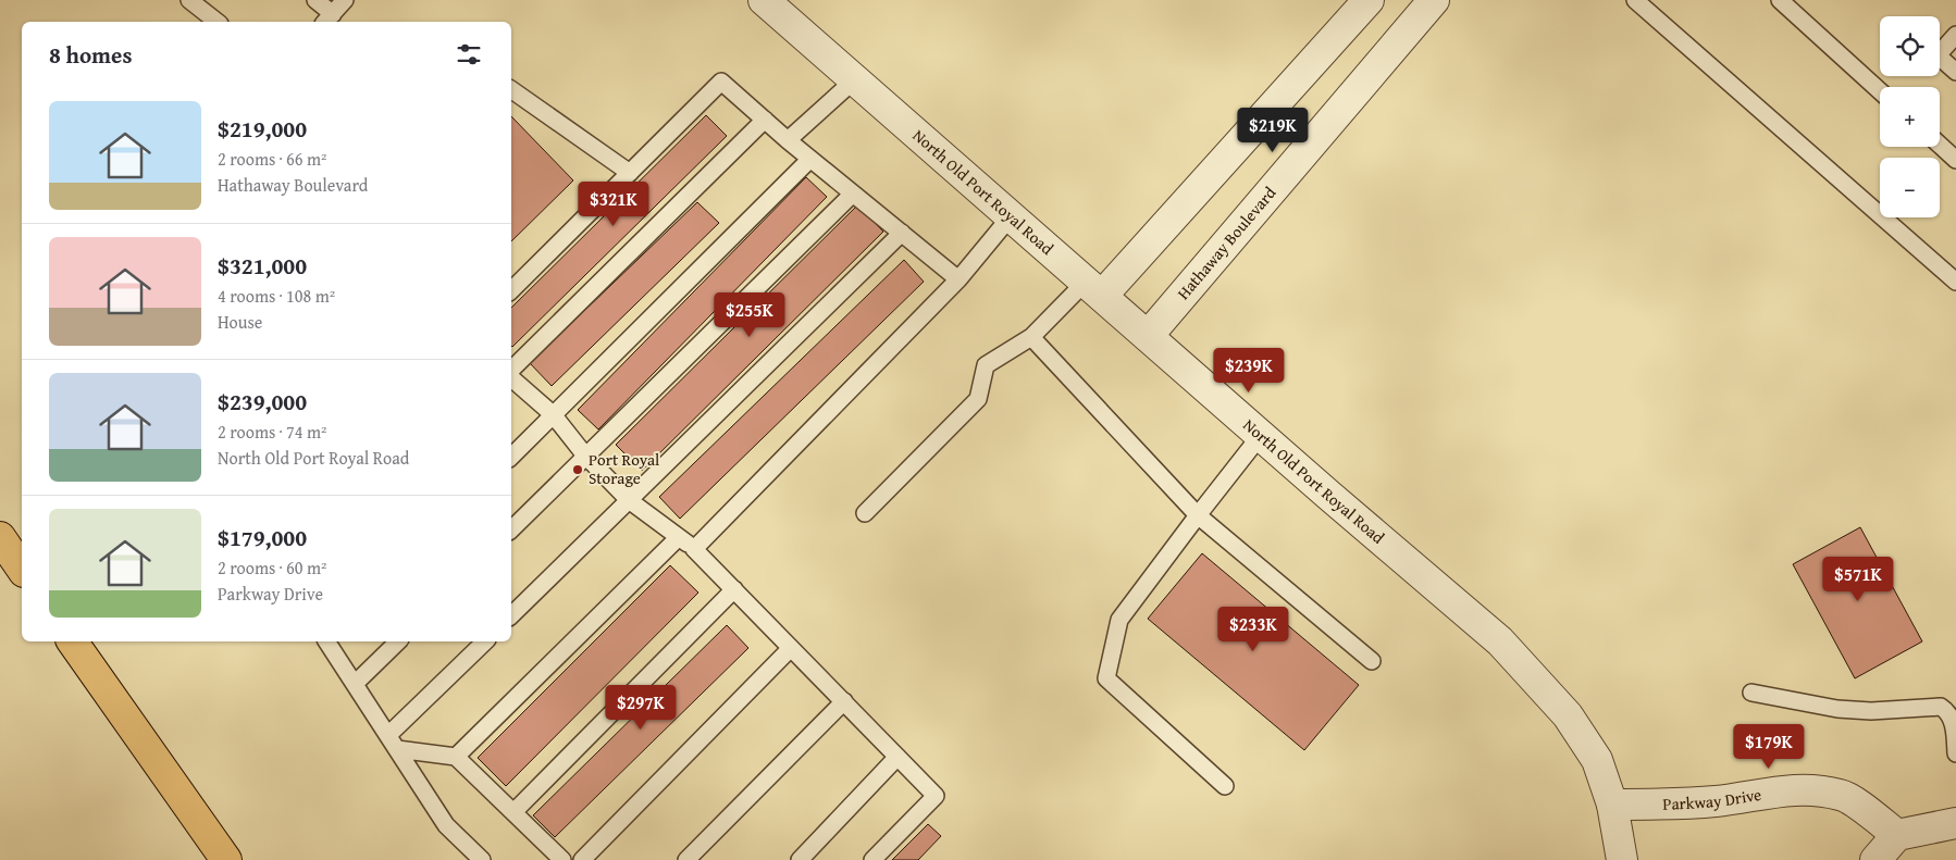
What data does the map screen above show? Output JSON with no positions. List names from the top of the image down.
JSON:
{
  "streets": {
    "street": ["North Old Port Royal Road", "Hathaway Boulevard", "Parkway Drive"]
  },
  "crossings": [
    ["North Old Port Royal Road", "Hathaway Boulevard"],
    ["North Old Port Royal Road", "Parkway Drive"]
  ],
  "places": ["Port Royal Storage"],
  "page": {
    "map_buttons": ["+", "−"],
    "heading": "8 homes",
    "list": [
      {
        "name": "$219,000",
        "note": "2 rooms · 66 m² · Hathaway Boulevard"
      },
      {
        "name": "$321,000",
        "note": "4 rooms · 108 m² · House"
      },
      {
        "name": "$239,000",
        "note": "2 rooms · 74 m² · North Old Port Royal Road"
      },
      {
        "name": "$179,000",
        "note": "2 rooms · 60 m² · Parkway Drive"
      }
    ],
    "price": [
      "$219K",
      "$321K",
      "$255K",
      "$239K",
      "$571K",
      "$233K",
      "$297K",
      "$179K"
    ]
  }
}
